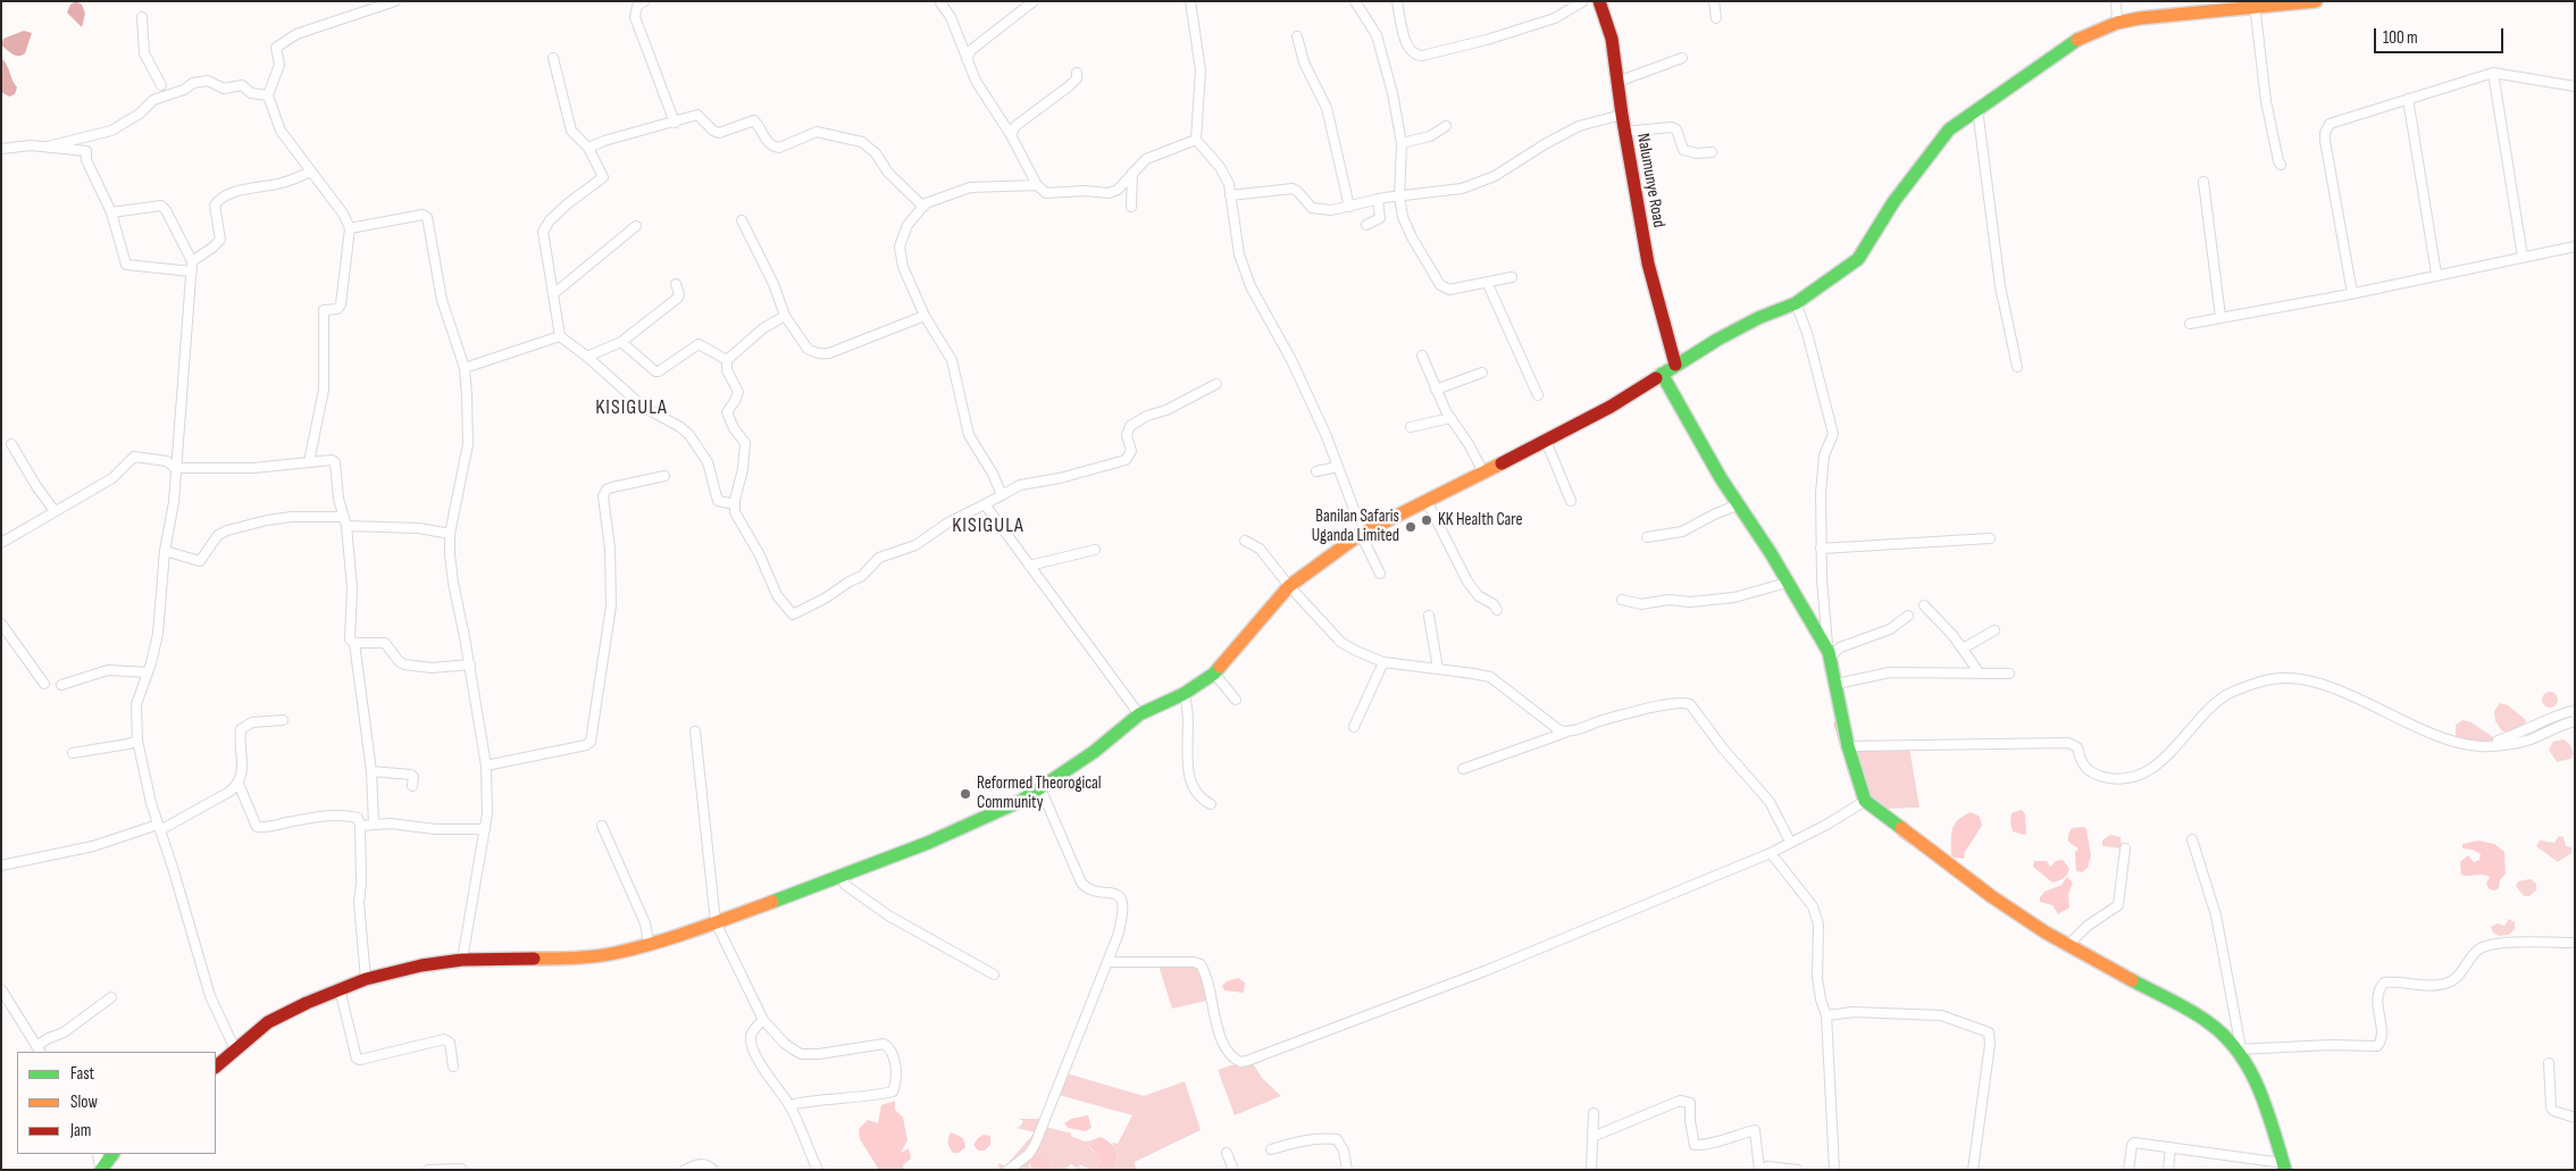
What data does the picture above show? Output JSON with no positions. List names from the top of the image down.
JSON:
{
  "streets": {
    "street": ["Nalumunye Road"]
  },
  "districts": ["KISIGULA", "KISIGULA"],
  "places": ["KK Health Care", "Banilan Safaris Uganda Limited", "Reformed Theorogical Community"],
  "legend": ["Fast", "Slow", "Jam"],
  "scale_bar": "100 m"
}
